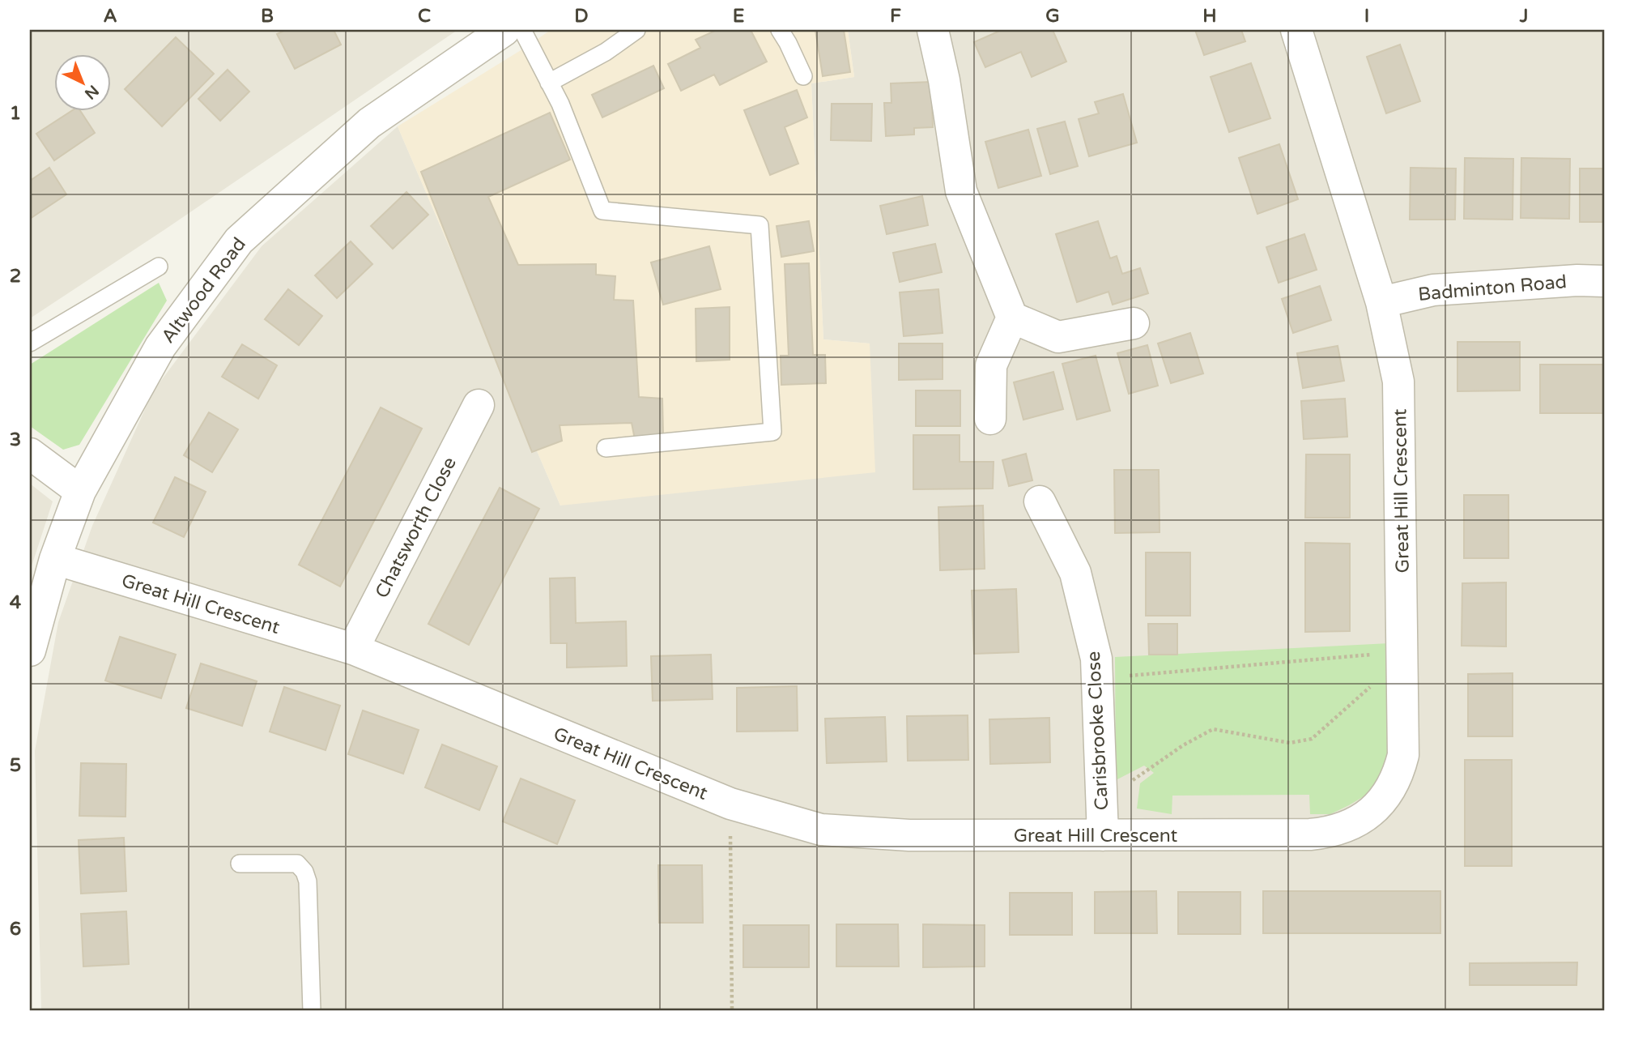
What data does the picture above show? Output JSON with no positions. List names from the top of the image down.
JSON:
{
  "streets": {
    "street": [
      "Badminton Road",
      "Altwood Road",
      "Great Hill Crescent",
      "Chatsworth Close",
      "Carisbrooke Close"
    ]
  },
  "crossings": [
    ["Badminton Road", "Great Hill Crescent"],
    ["Altwood Road", "Great Hill Crescent"],
    ["Great Hill Crescent", "Chatsworth Close"],
    ["Great Hill Crescent", "Carisbrooke Close"]
  ],
  "north": "bottom right",
  "grid": {
    "columns": [
      "A",
      "B",
      "C",
      "D",
      "E",
      "F",
      "G",
      "H",
      "I",
      "J"
    ],
    "rows": [
      "1",
      "2",
      "3",
      "4",
      "5",
      "6"
    ]
  }
}
